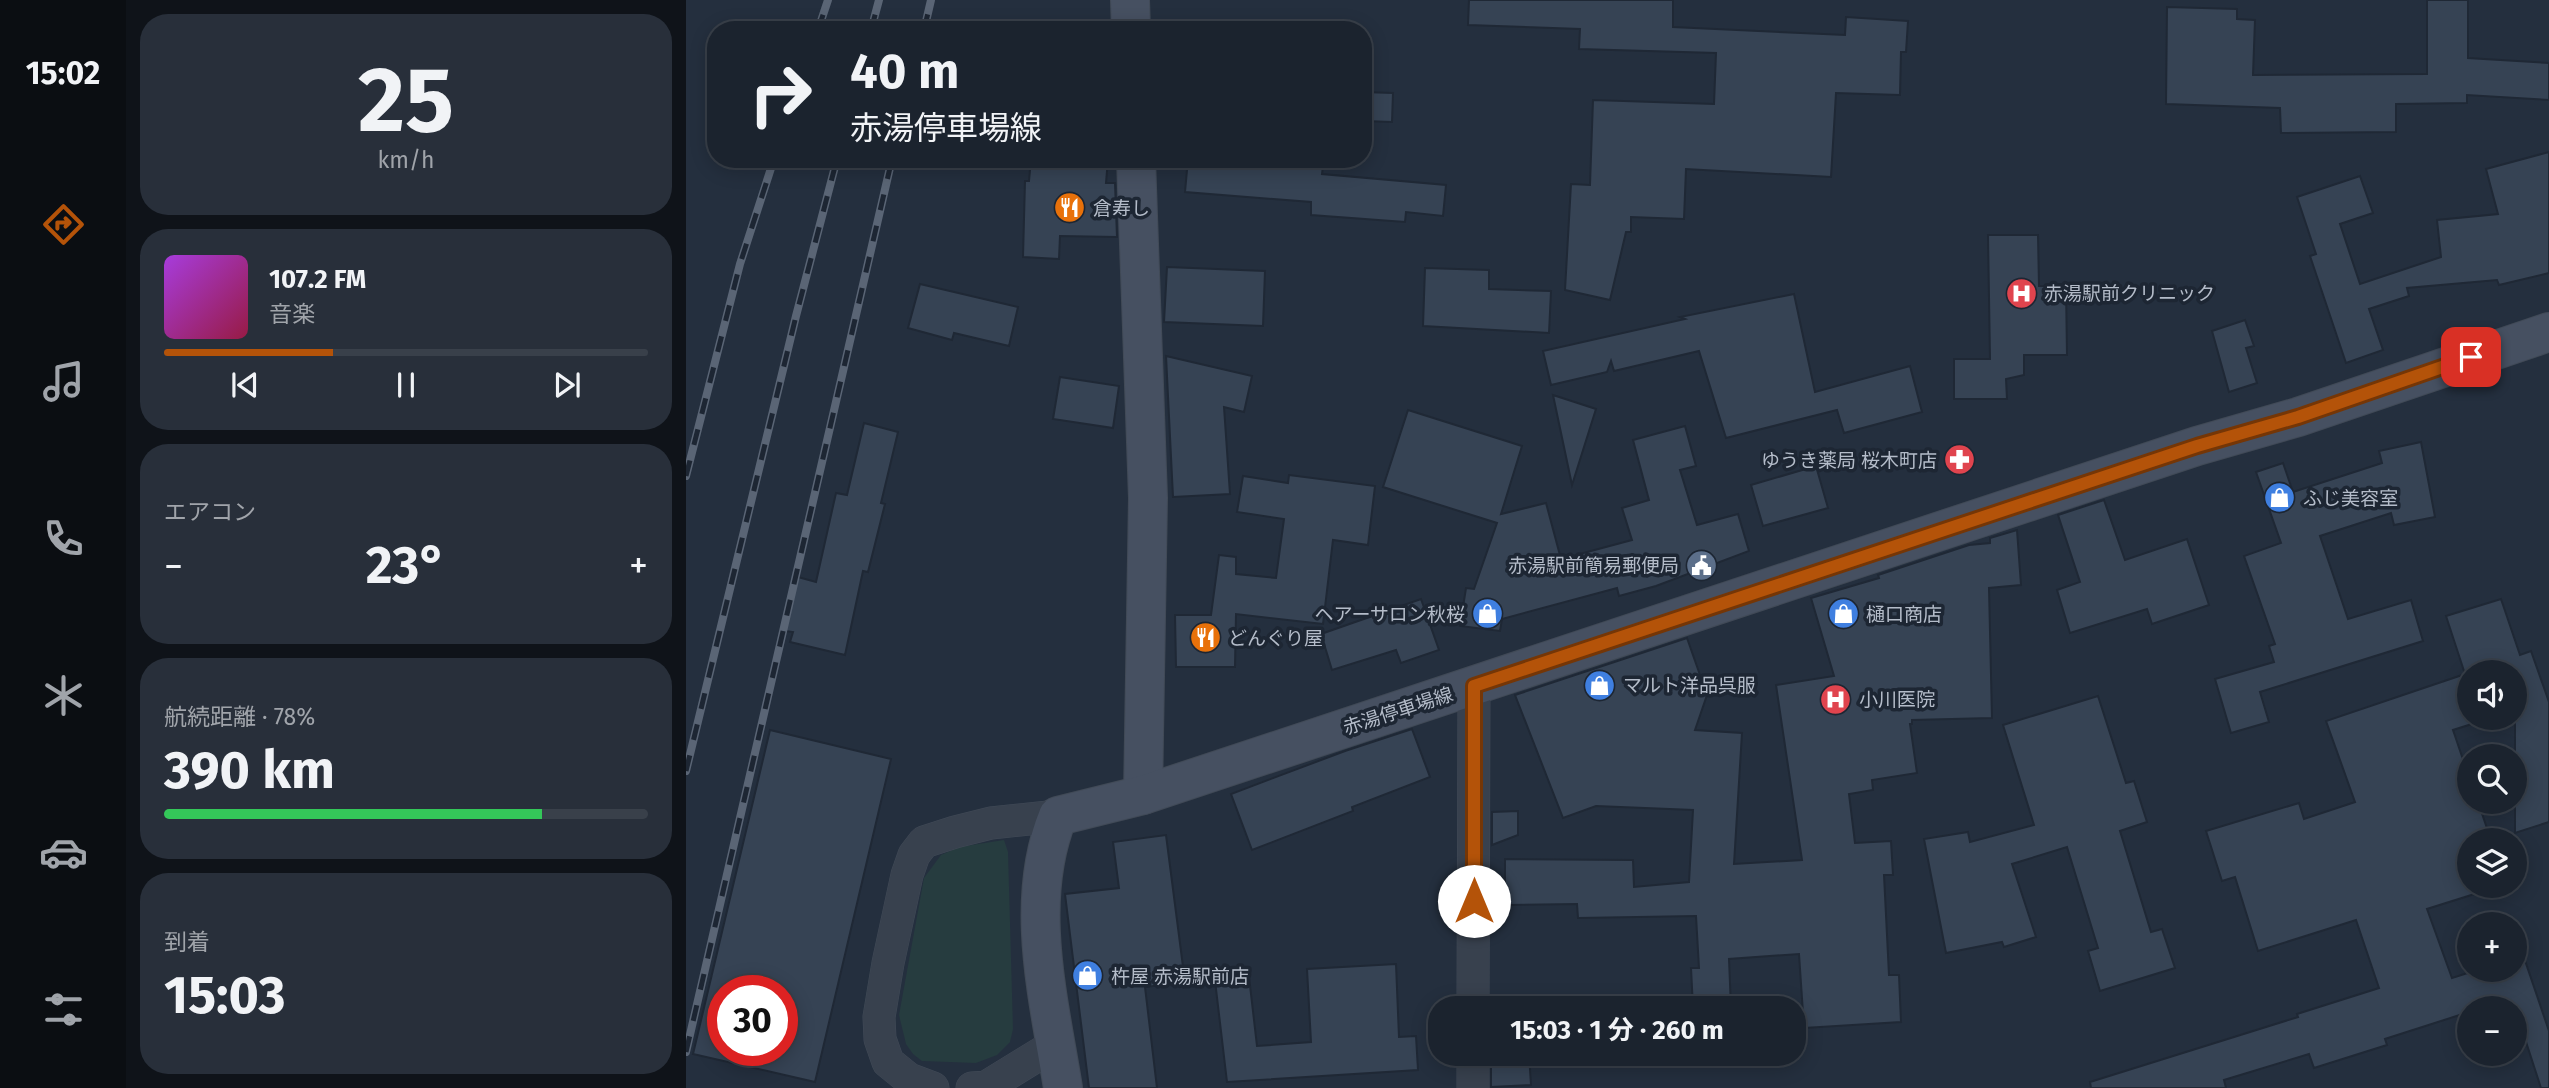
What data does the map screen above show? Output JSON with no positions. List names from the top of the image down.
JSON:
{
  "streets": {
    "main road": ["赤湯停車場線"]
  },
  "places": {
    "restaurant": ["倉寿し", "どんぐり屋"],
    "hospital": ["赤湯駅前クリニック", "小川医院"],
    "pharmacy": ["ゆうき薬局 桜木町店"],
    "shop": [
      "ふじ美容室",
      "ヘアーサロン秋桜",
      "樋口商店",
      "マルト洋品呉服",
      "杵屋 赤湯駅前店"
    ],
    "public building": ["赤湯駅前簡易郵便局"]
  },
  "page": {
    "tabs": "15:02",
    "tile": [
      ["25", "km/h"],
      "エアコン",
      ["航続距離 · 78%", "390 km"],
      ["到着", "15:03"]
    ],
    "turn": ["40 m", "赤湯停車場線"],
    "song": ["107.2 FM", "音楽"],
    "heat": ["−", "23°", "+"],
    "map_buttons": ["+", "−"],
    "limit": "30",
    "trip": "15:03 · 1 分 · 260 m"
  }
}
